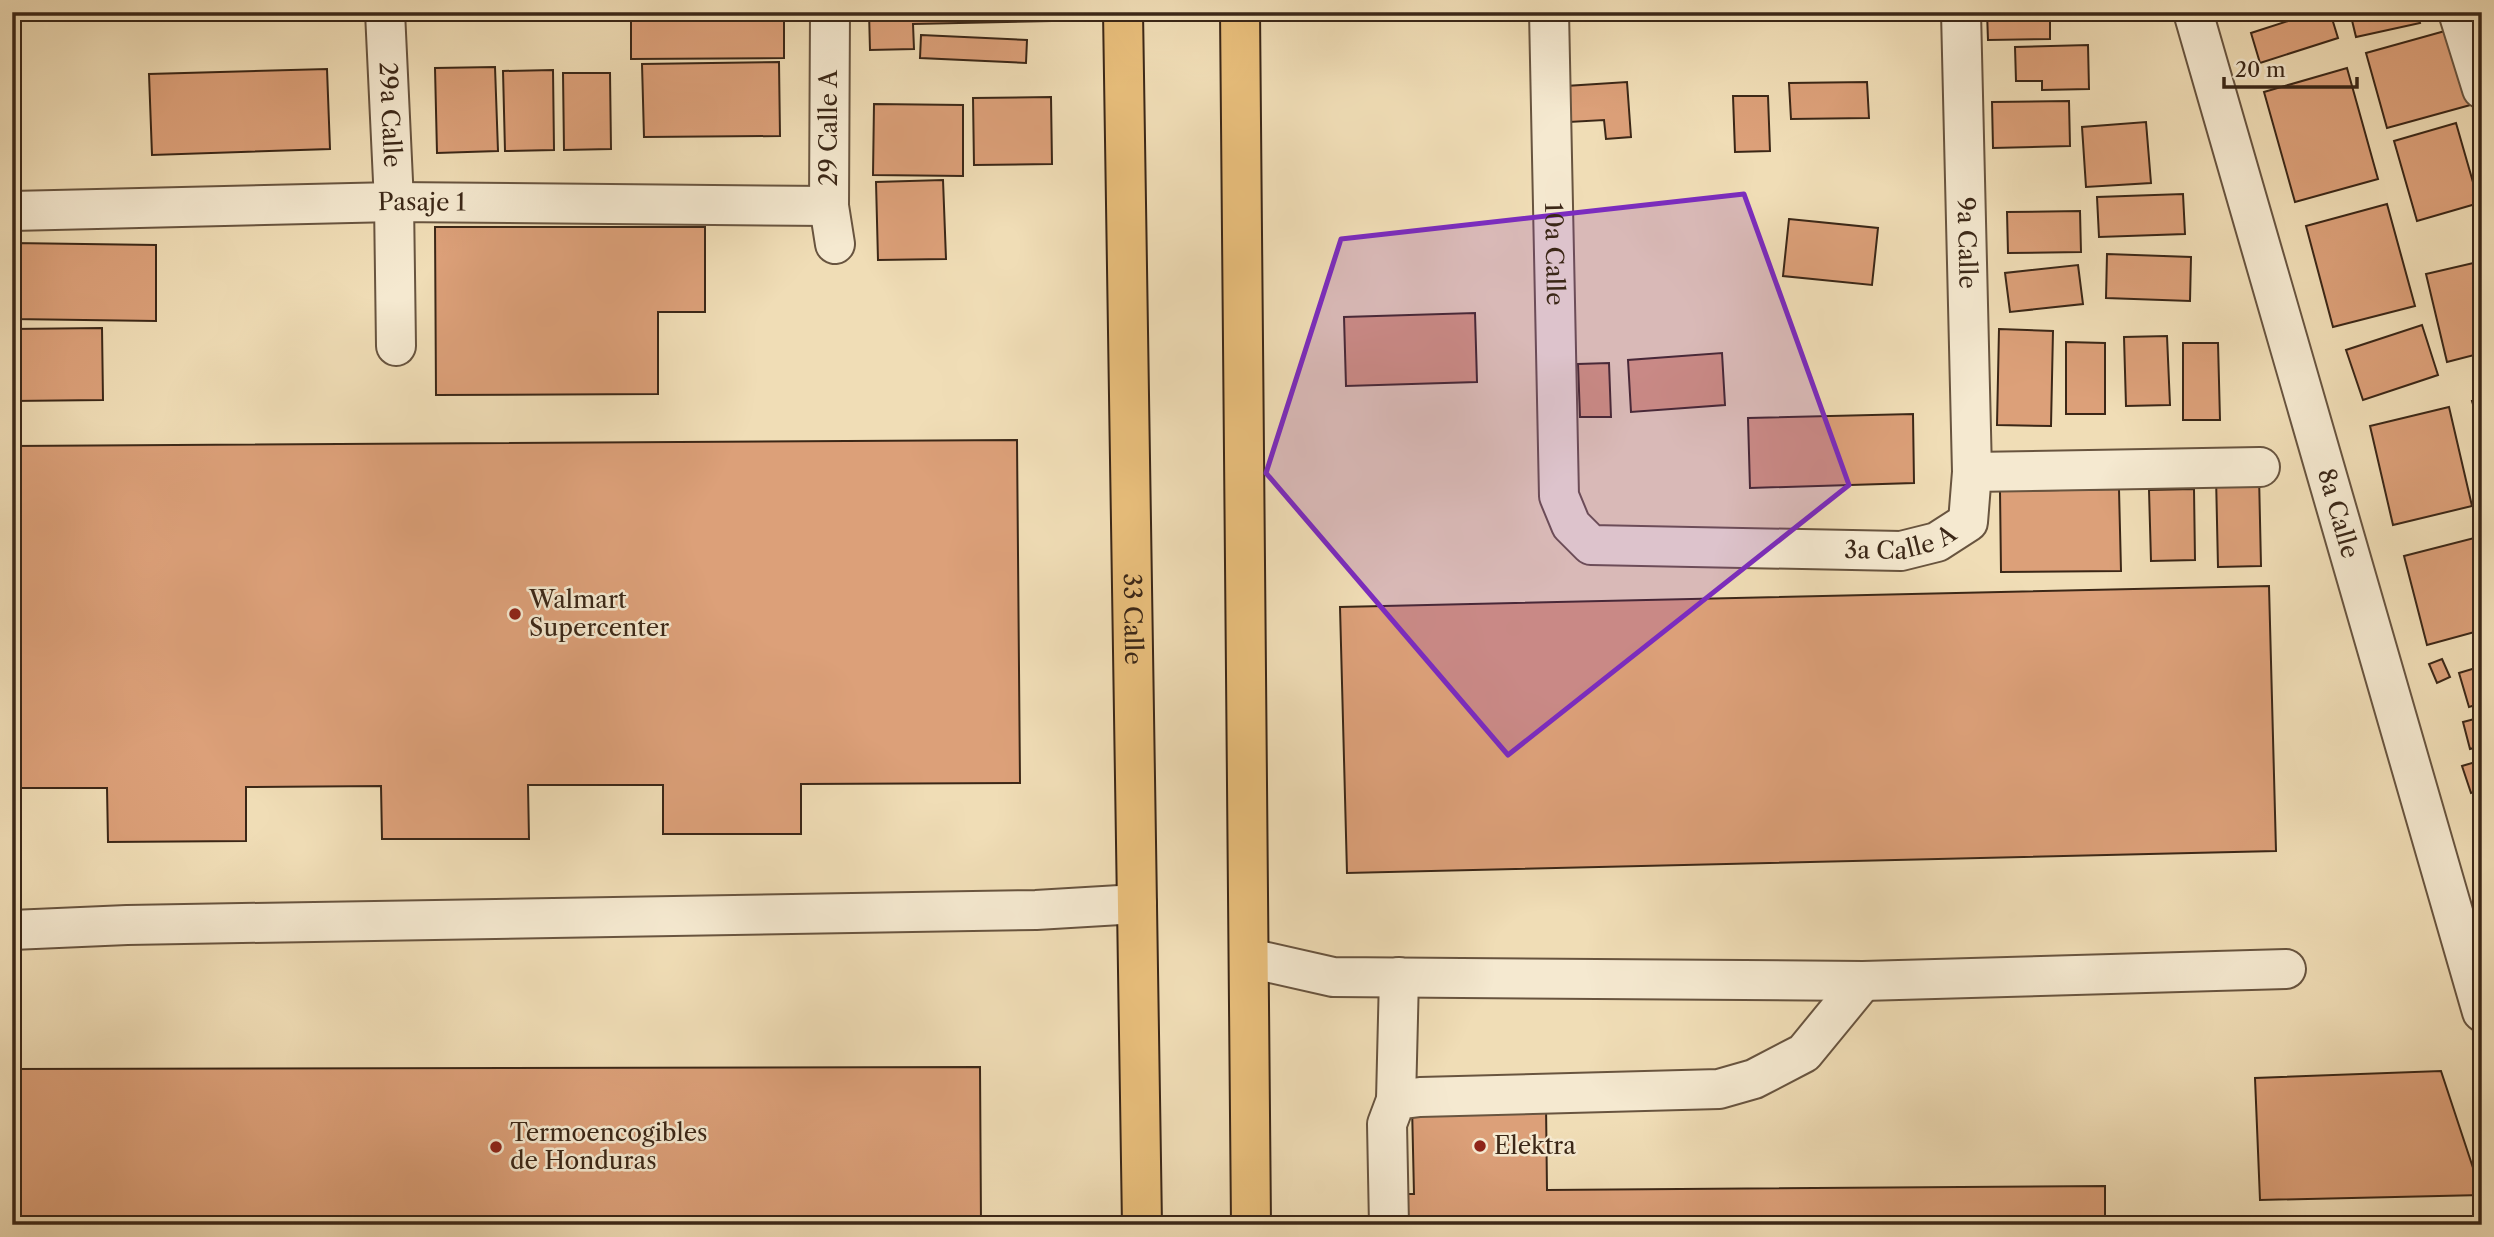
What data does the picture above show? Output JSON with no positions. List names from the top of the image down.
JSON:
{
  "streets": {
    "main road": ["33 Calle"],
    "street": [
      "29a Calle",
      "29 Calle A",
      "Pasaje 1",
      "9a Calle",
      "10a Calle",
      "8a Calle",
      "3a Calle A"
    ]
  },
  "crossings": [
    ["29a Calle", "Pasaje 1"],
    ["29 Calle A", "Pasaje 1"],
    ["9a Calle", "3a Calle A"],
    ["10a Calle", "3a Calle A"]
  ],
  "places": ["Walmart Supercenter", "Elektra", "Termoencogibles de Honduras"],
  "scale_bar": "20 m"
}
